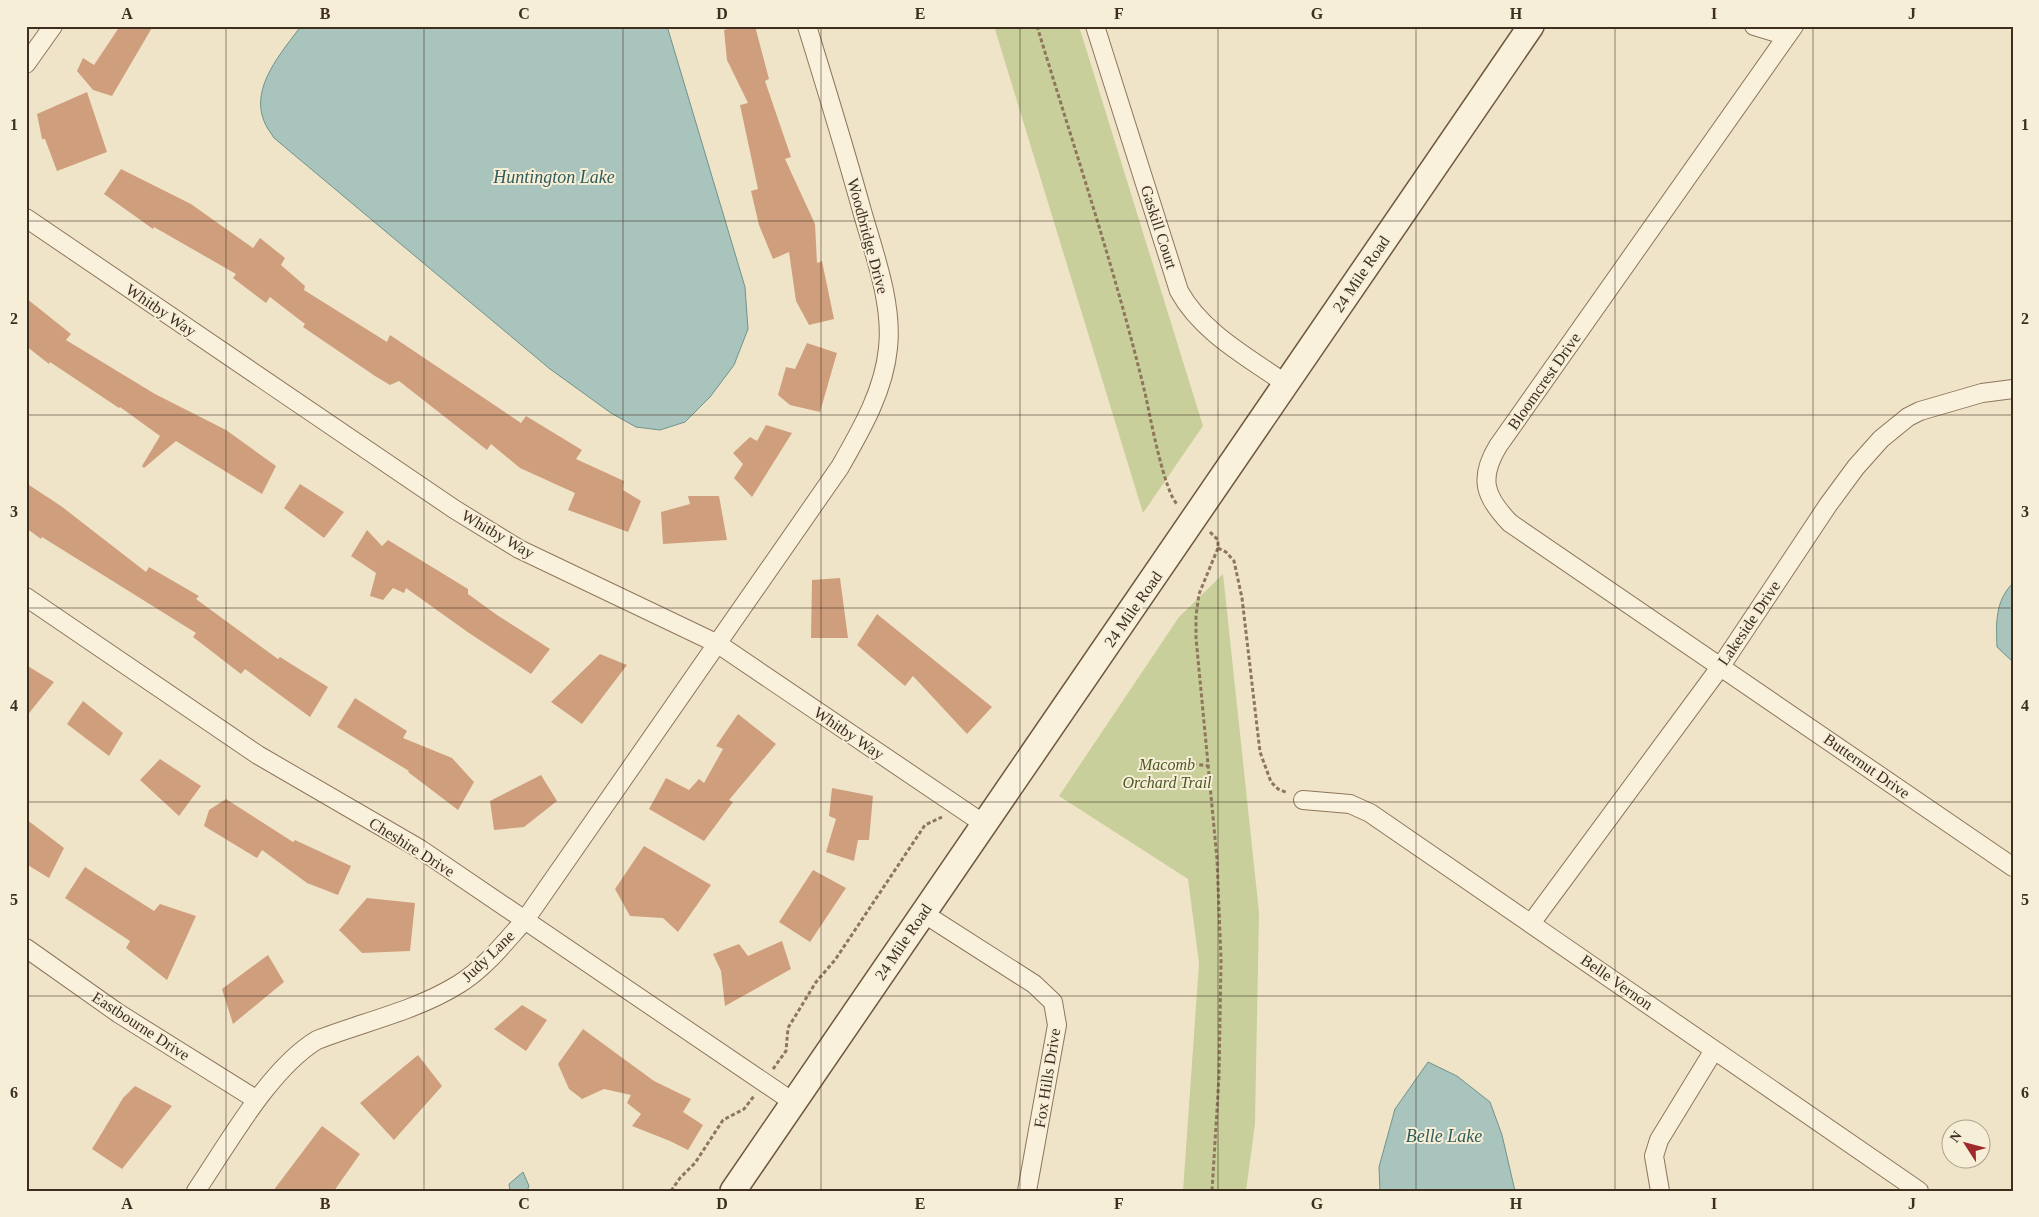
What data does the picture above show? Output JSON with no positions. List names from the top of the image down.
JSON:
{
  "streets": {
    "street": [
      "Gaskill Court",
      "Woodbridge Drive",
      "24 Mile Road",
      "Whitby Way",
      "Bloomcrest Drive",
      "Lakeside Drive",
      "Butternut Drive",
      "Cheshire Drive",
      "Judy Lane",
      "Belle Vernon",
      "Eastbourne Drive",
      "Fox Hills Drive"
    ]
  },
  "crossings": [
    ["Gaskill Court", "24 Mile Road"],
    ["Woodbridge Drive", "Whitby Way"],
    ["Woodbridge Drive", "Judy Lane"],
    ["24 Mile Road", "Whitby Way"],
    ["24 Mile Road", "Cheshire Drive"],
    ["24 Mile Road", "Fox Hills Drive"],
    ["Whitby Way", "Judy Lane"],
    ["Bloomcrest Drive", "Lakeside Drive"],
    ["Bloomcrest Drive", "Butternut Drive"],
    ["Lakeside Drive", "Butternut Drive"],
    ["Lakeside Drive", "Belle Vernon"],
    ["Cheshire Drive", "Judy Lane"],
    ["Judy Lane", "Eastbourne Drive"]
  ],
  "water": ["Huntington Lake", "Belle Lake"],
  "parks": ["Macomb Orchard Trail"],
  "north": "top left",
  "grid": {
    "columns": [
      "A",
      "B",
      "C",
      "D",
      "E",
      "F",
      "G",
      "H",
      "I",
      "J"
    ],
    "rows": [
      "1",
      "2",
      "3",
      "4",
      "5",
      "6"
    ]
  }
}
